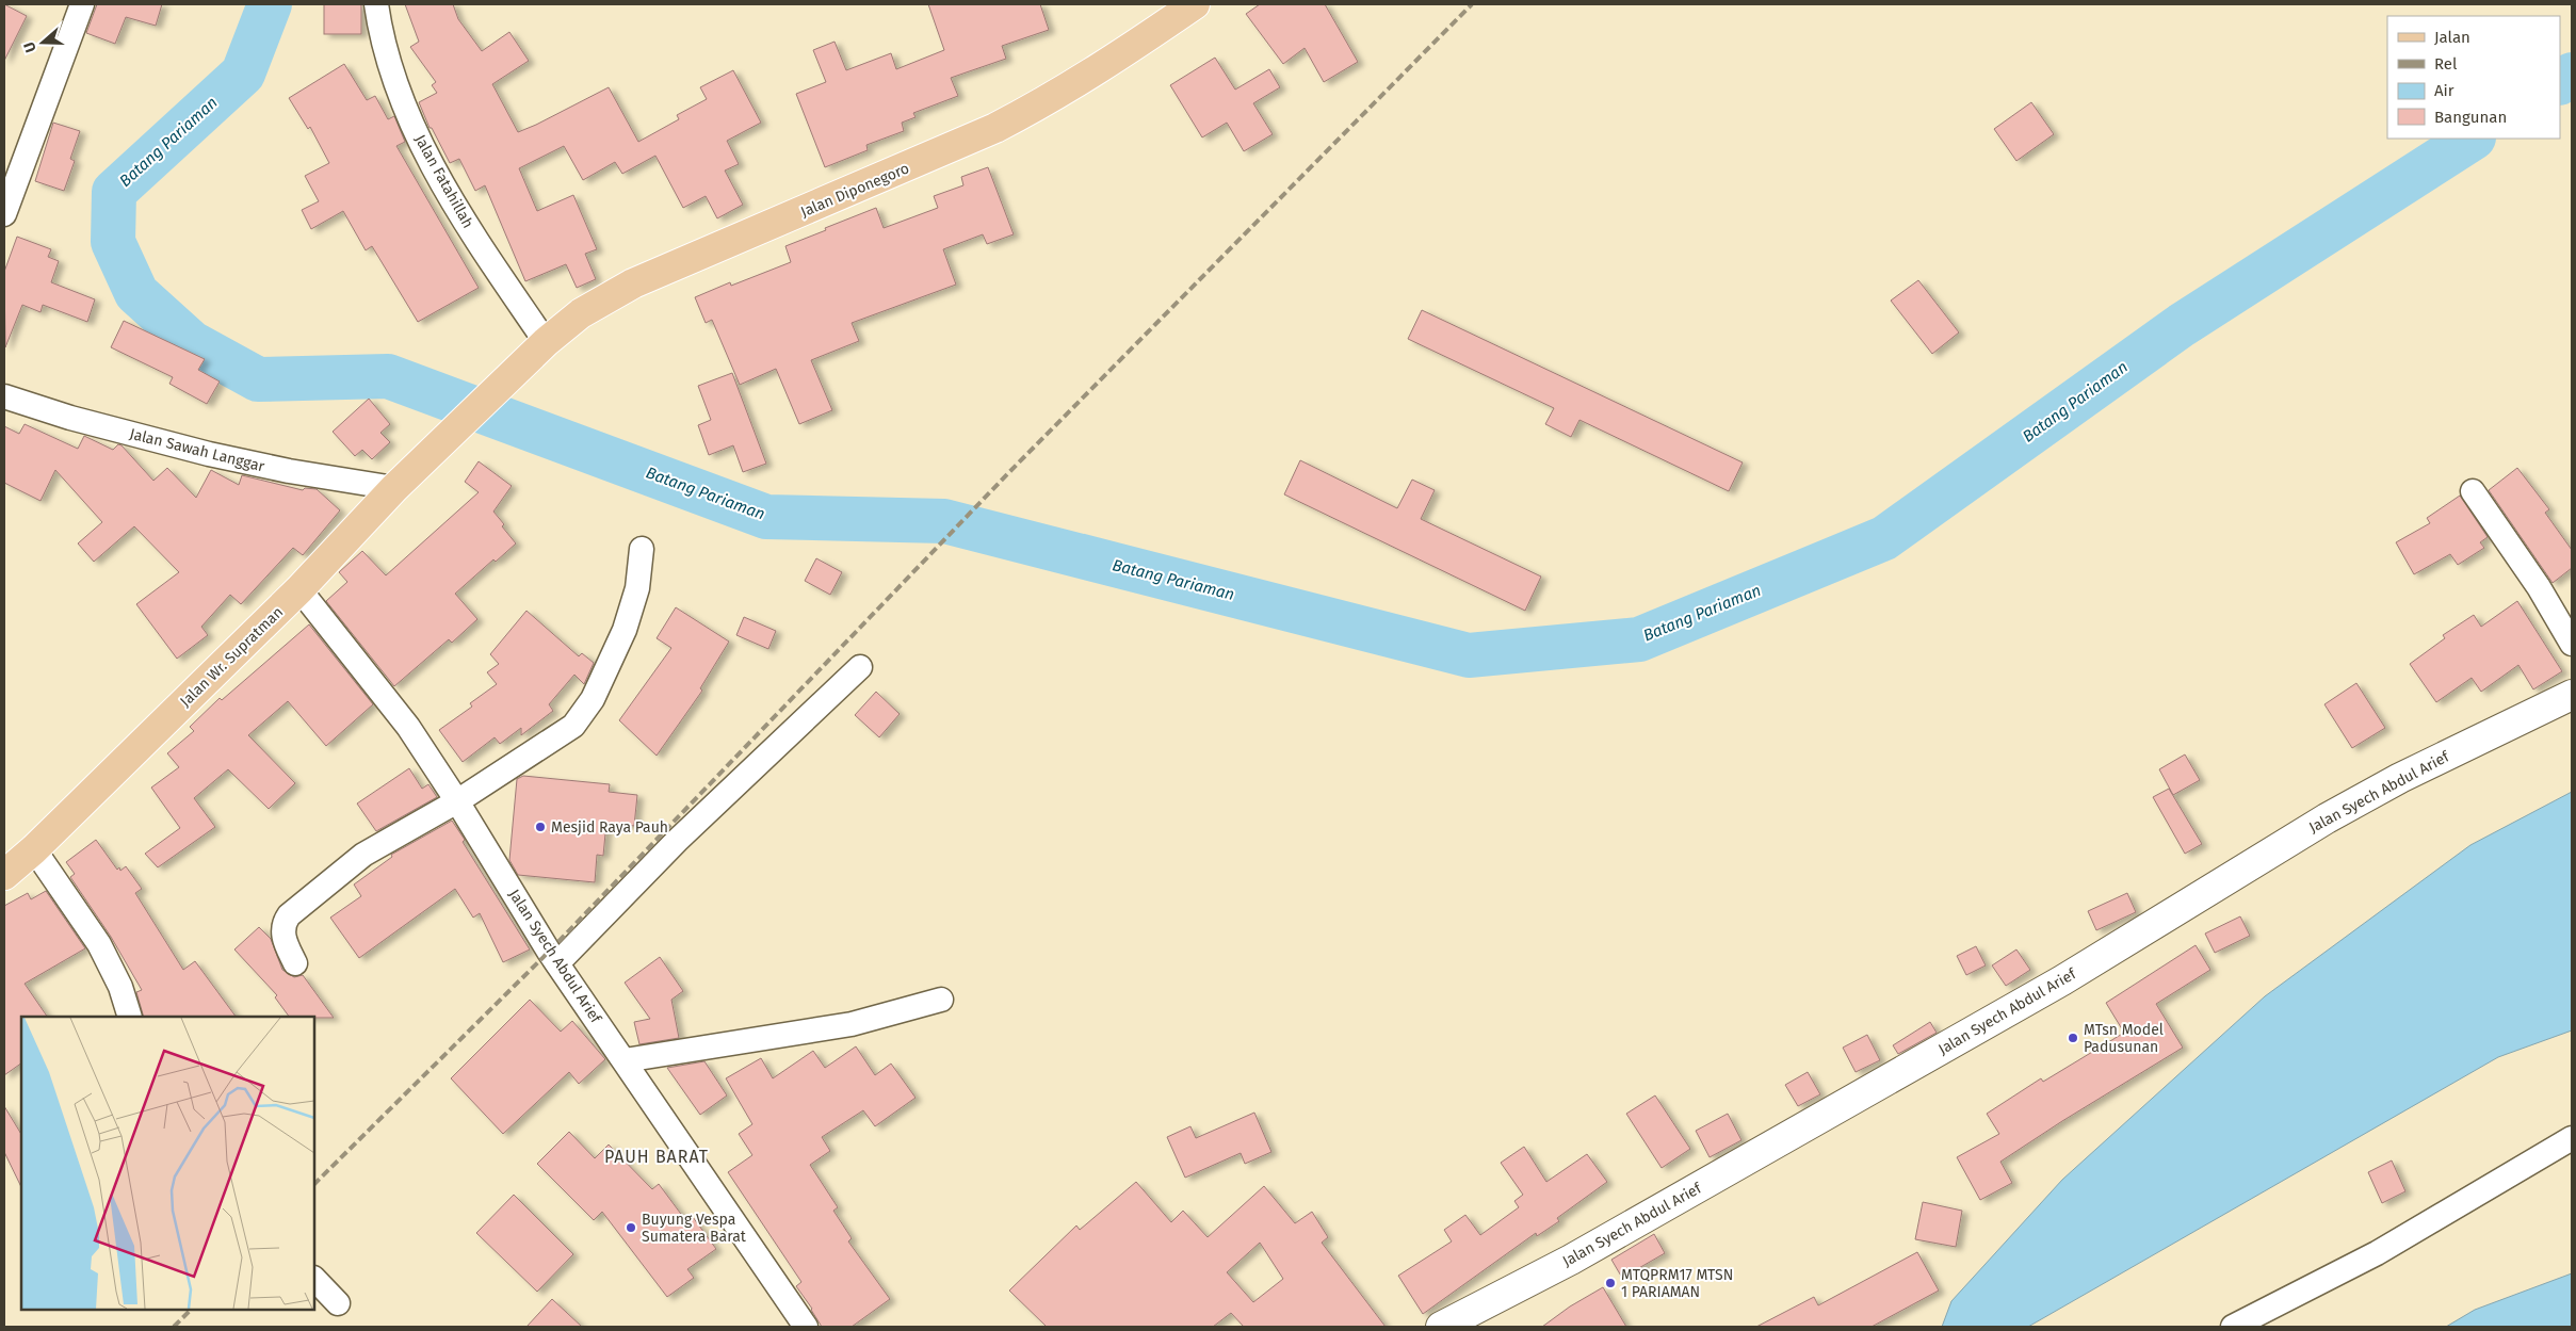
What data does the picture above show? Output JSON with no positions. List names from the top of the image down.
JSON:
{
  "streets": {
    "main road": ["Jalan Diponegoro", "Jalan Wr. Supratman"],
    "street": ["Jalan Fatahillah", "Jalan Sawah Langgar", "Jalan Syech Abdul Arief"]
  },
  "crossings": [
    ["Jalan Fatahillah", "Jalan Diponegoro"],
    ["Jalan Diponegoro", "Jalan Wr. Supratman"],
    ["Jalan Sawah Langgar", "Jalan Wr. Supratman"],
    ["Jalan Wr. Supratman", "Jalan Syech Abdul Arief"]
  ],
  "districts": ["PAUH BARAT"],
  "water": ["Batang Pariaman"],
  "places": [
    "Mesjid Raya Pauh",
    "MTsn Model Padusunan",
    "Buyung Vespa Sumatera Barat",
    "MTQPRM17 MTSN 1 PARIAMAN"
  ],
  "legend": [
    "Jalan",
    "Rel",
    "Air",
    "Bangunan"
  ],
  "north": "left"
}
